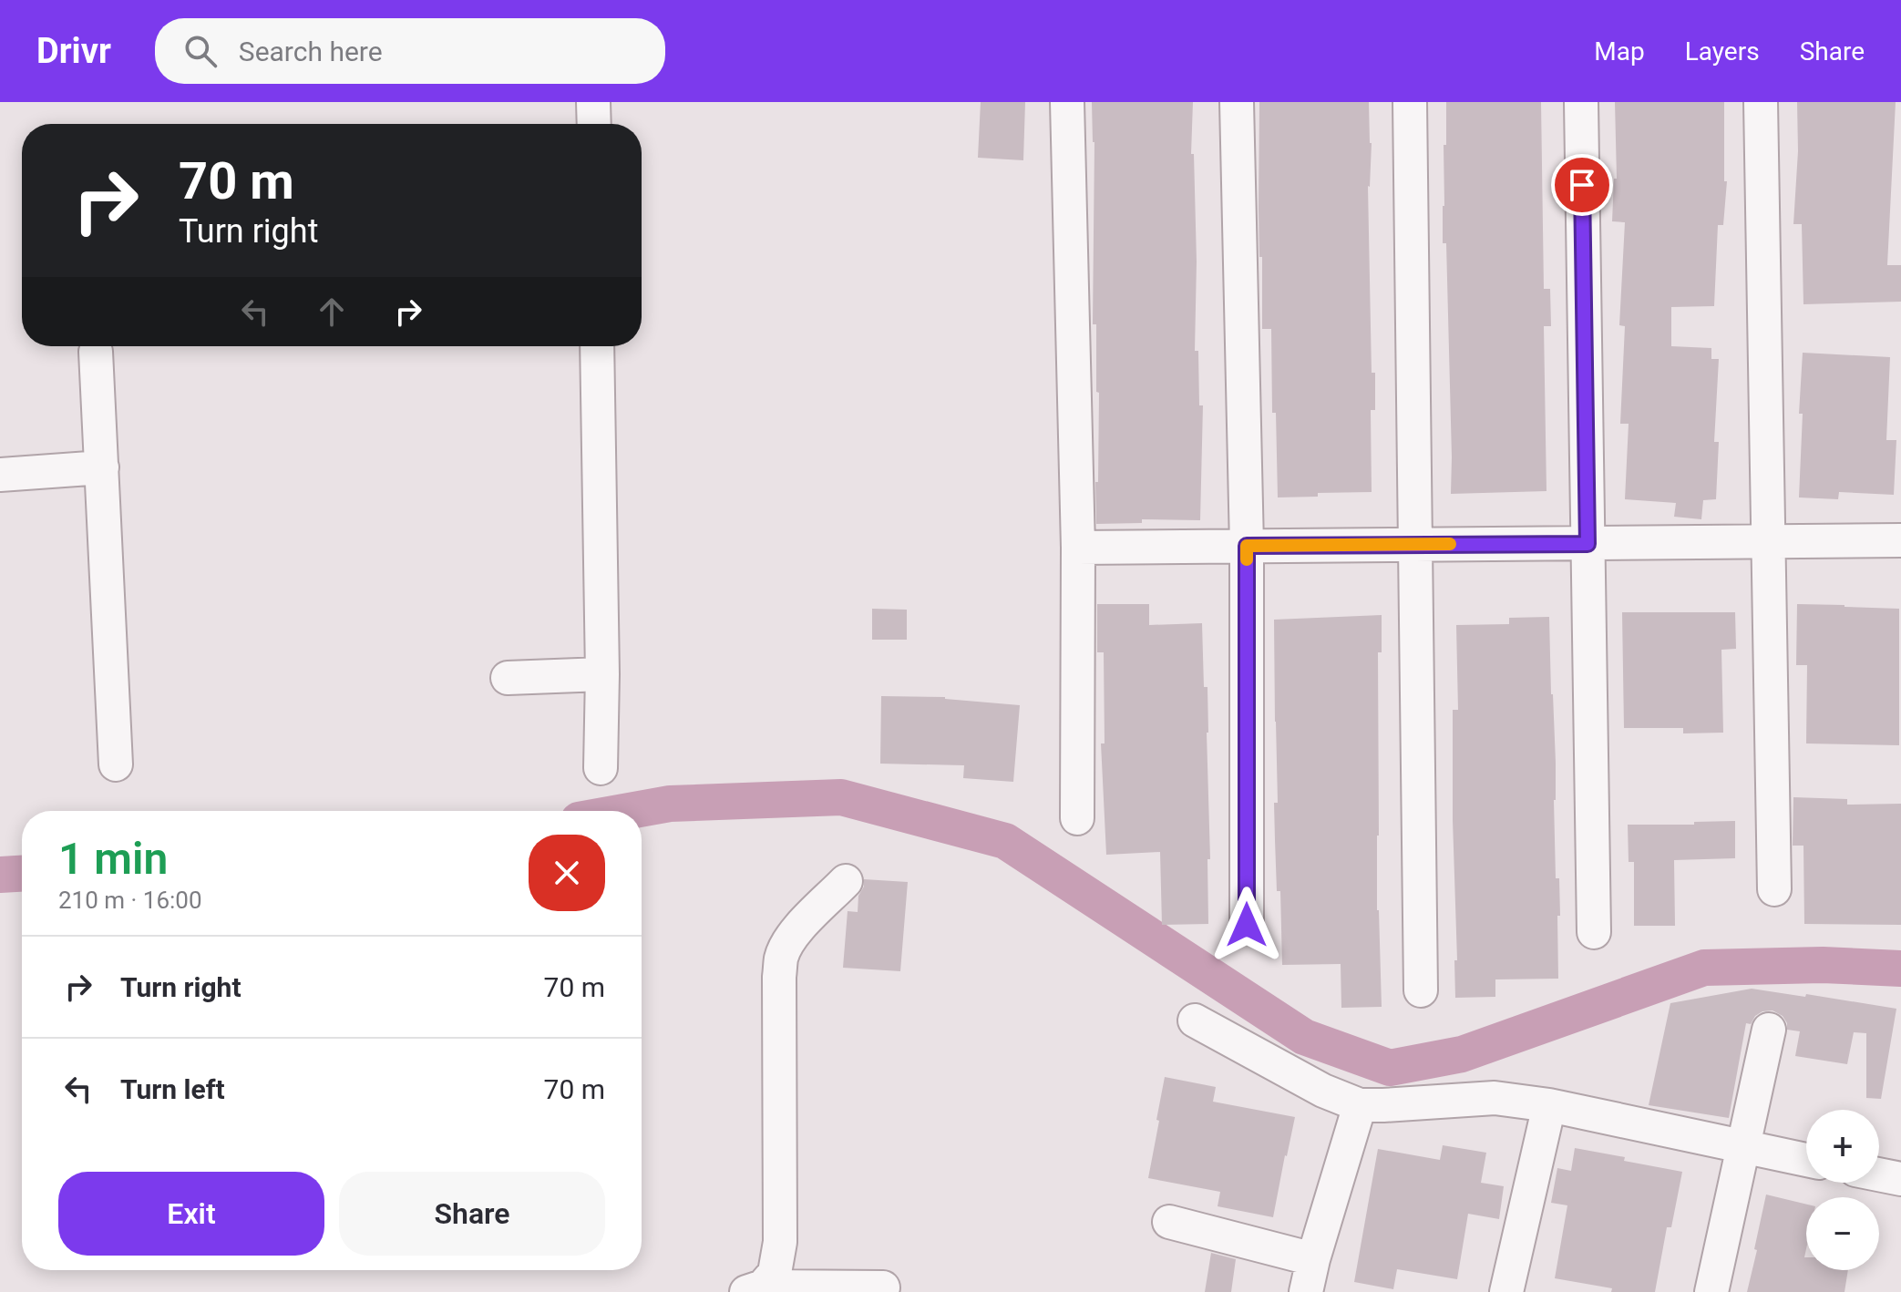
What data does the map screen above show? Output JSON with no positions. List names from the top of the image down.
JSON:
{
  "page": {
    "header": "Drivr",
    "search": "Search here",
    "nav": ["Map", "Layers", "Share"],
    "turn": ["70 m", "Turn right"],
    "heading": ["1 min", "210 m · 16:00"],
    "list": [
      {
        "name": "Turn right",
        "value": "70 m"
      },
      {
        "name": "Turn left",
        "value": "70 m"
      }
    ],
    "map_buttons": ["+", "−"],
    "buttons": ["Exit", "Share"]
  }
}
